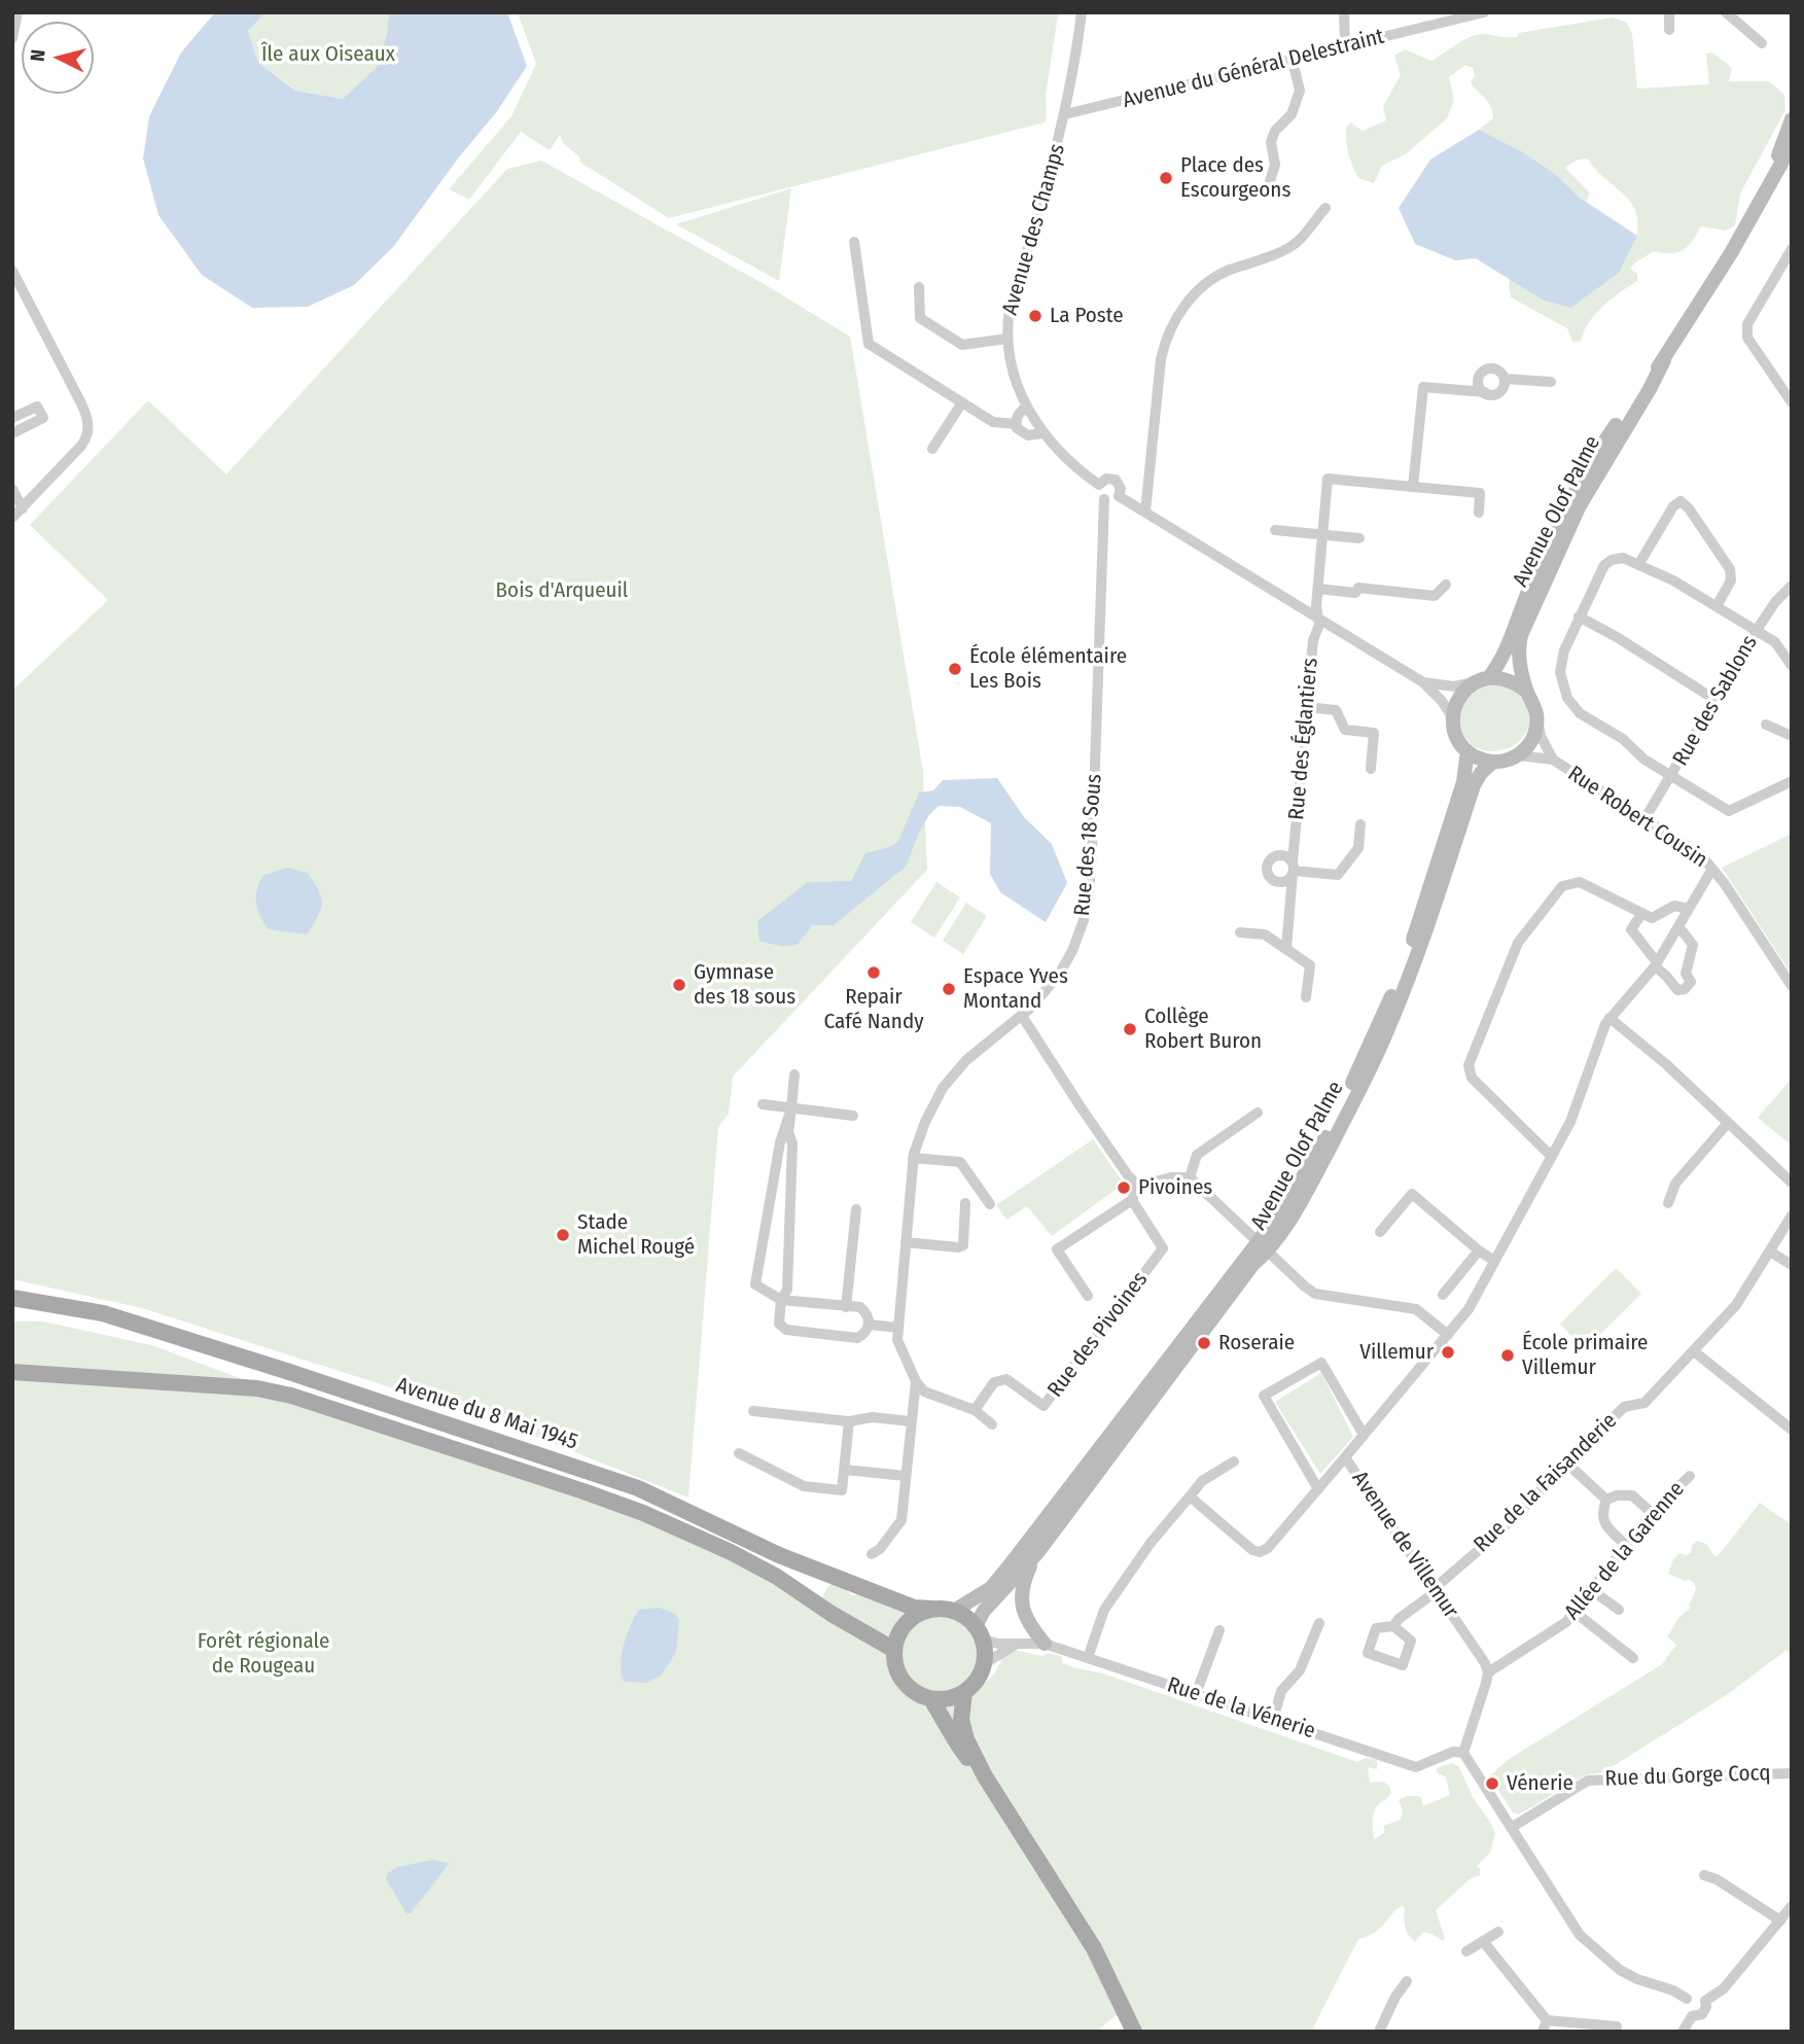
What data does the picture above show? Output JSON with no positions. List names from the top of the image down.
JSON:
{
  "streets": {
    "main road": ["Avenue Olof Palme", "Avenue du 8 Mai 1945"],
    "street": [
      "Avenue du Général Delestraint",
      "Avenue des Champs",
      "Rue des Sablons",
      "Rue des Églantiers",
      "Rue Robert Cousin",
      "Rue des 18 Sous",
      "Rue des Pivoines",
      "Rue de la Faisanderie",
      "Avenue de Villemur",
      "Allée de la Garenne",
      "Rue de la Vénerie",
      "Rue du Gorge Cocq"
    ]
  },
  "crossings": [
    ["Avenue du Général Delestraint", "Avenue des Champs"],
    ["Avenue des Champs", "Avenue Olof Palme"],
    ["Avenue des Champs", "Rue des Églantiers"],
    ["Avenue des Champs", "Rue Robert Cousin"],
    ["Avenue des Champs", "Rue des 18 Sous"],
    ["Avenue Olof Palme", "Rue Robert Cousin"],
    ["Avenue Olof Palme", "Avenue du 8 Mai 1945"],
    ["Avenue Olof Palme", "Rue de la Vénerie"],
    ["Rue des Sablons", "Rue Robert Cousin"],
    ["Rue Robert Cousin", "Avenue de Villemur"],
    ["Avenue du 8 Mai 1945", "Rue de la Vénerie"],
    ["Rue de la Faisanderie", "Avenue de Villemur"],
    ["Avenue de Villemur", "Allée de la Garenne"]
  ],
  "parks": ["Île aux Oiseaux", "Bois d'Arqueuil", "Forêt régionale de Rougeau"],
  "places": [
    "Place des Escourgeons",
    "La Poste",
    "École élémentaire Les Bois",
    "Repair Café Nandy",
    "Gymnase des 18 sous",
    "Espace Yves Montand",
    "Collège Robert Buron",
    "Pivoines",
    "Stade Michel Rougé",
    "Roseraie",
    "Villemur",
    "École primaire Villemur",
    "Vénerie"
  ],
  "north": "left"
}
